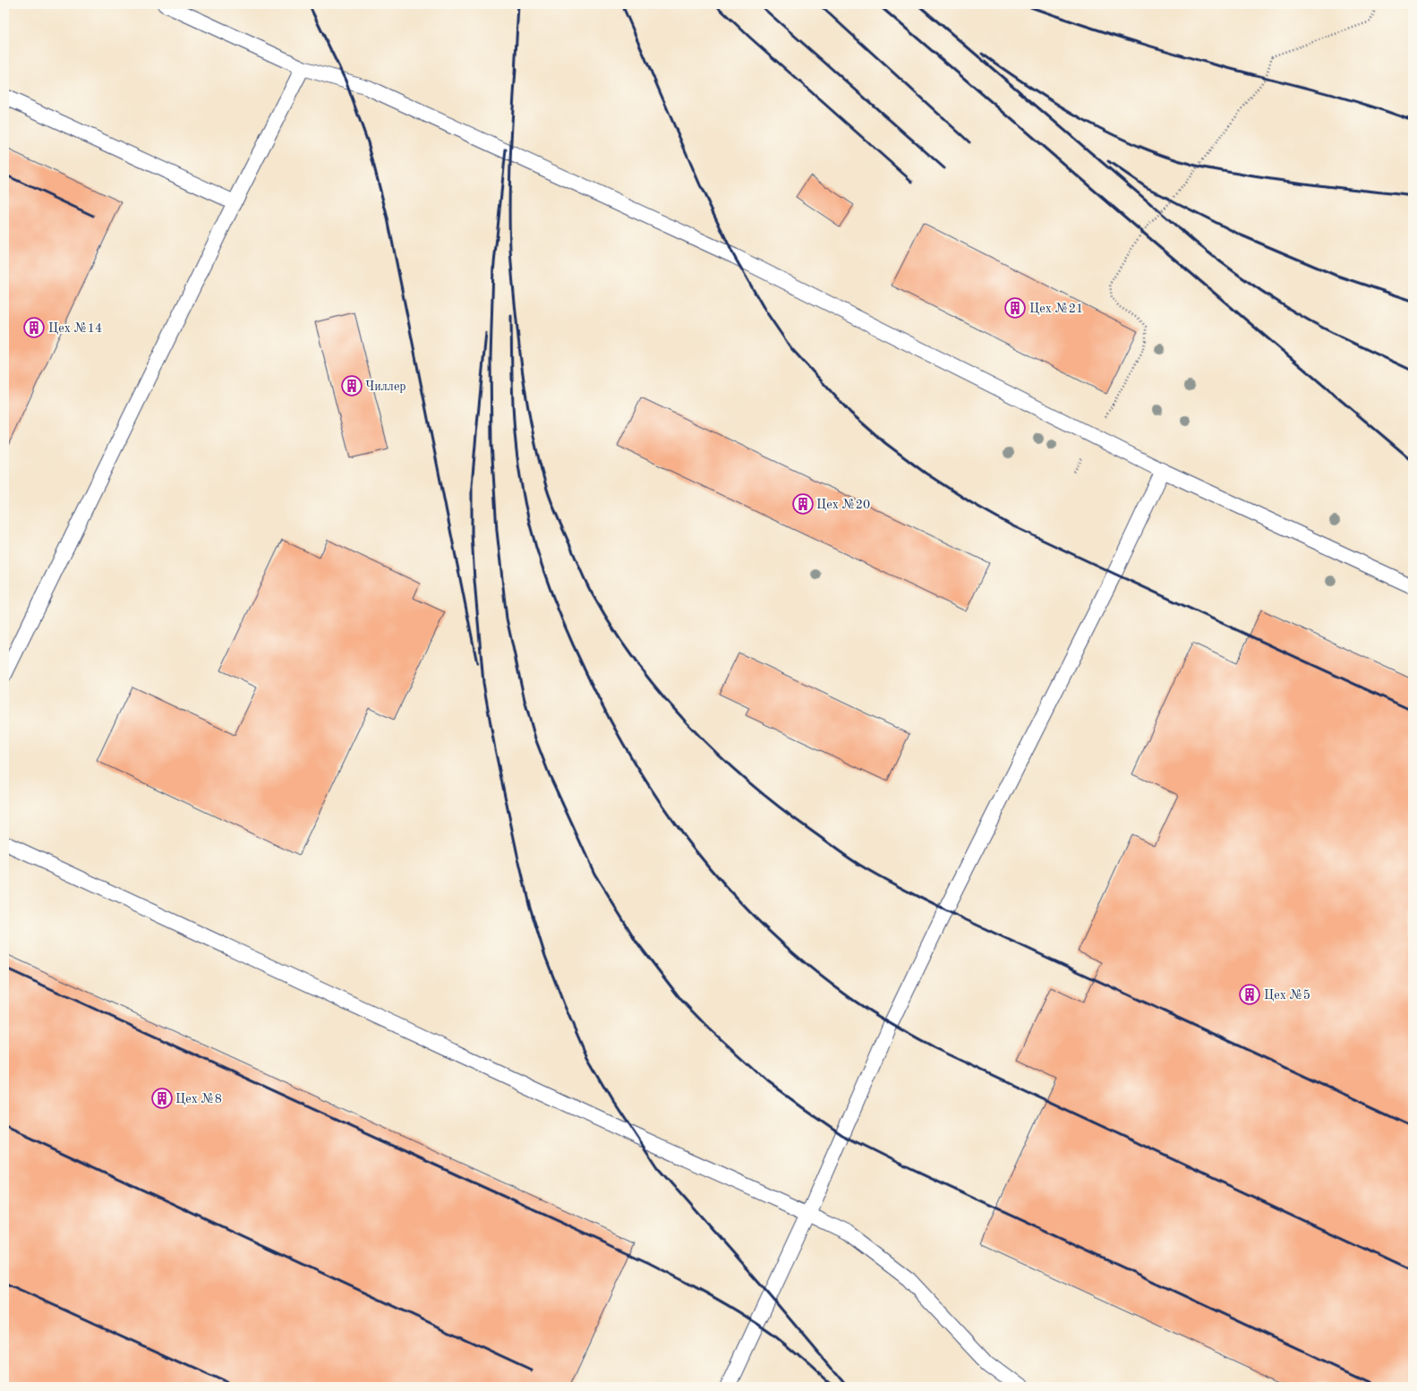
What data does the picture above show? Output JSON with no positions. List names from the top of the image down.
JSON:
{
  "places": {
    "building": [
      "Цех №21",
      "Цех №14",
      "Чиллер",
      "Цех №20",
      "Цех №5",
      "Цех №8"
    ]
  }
}
